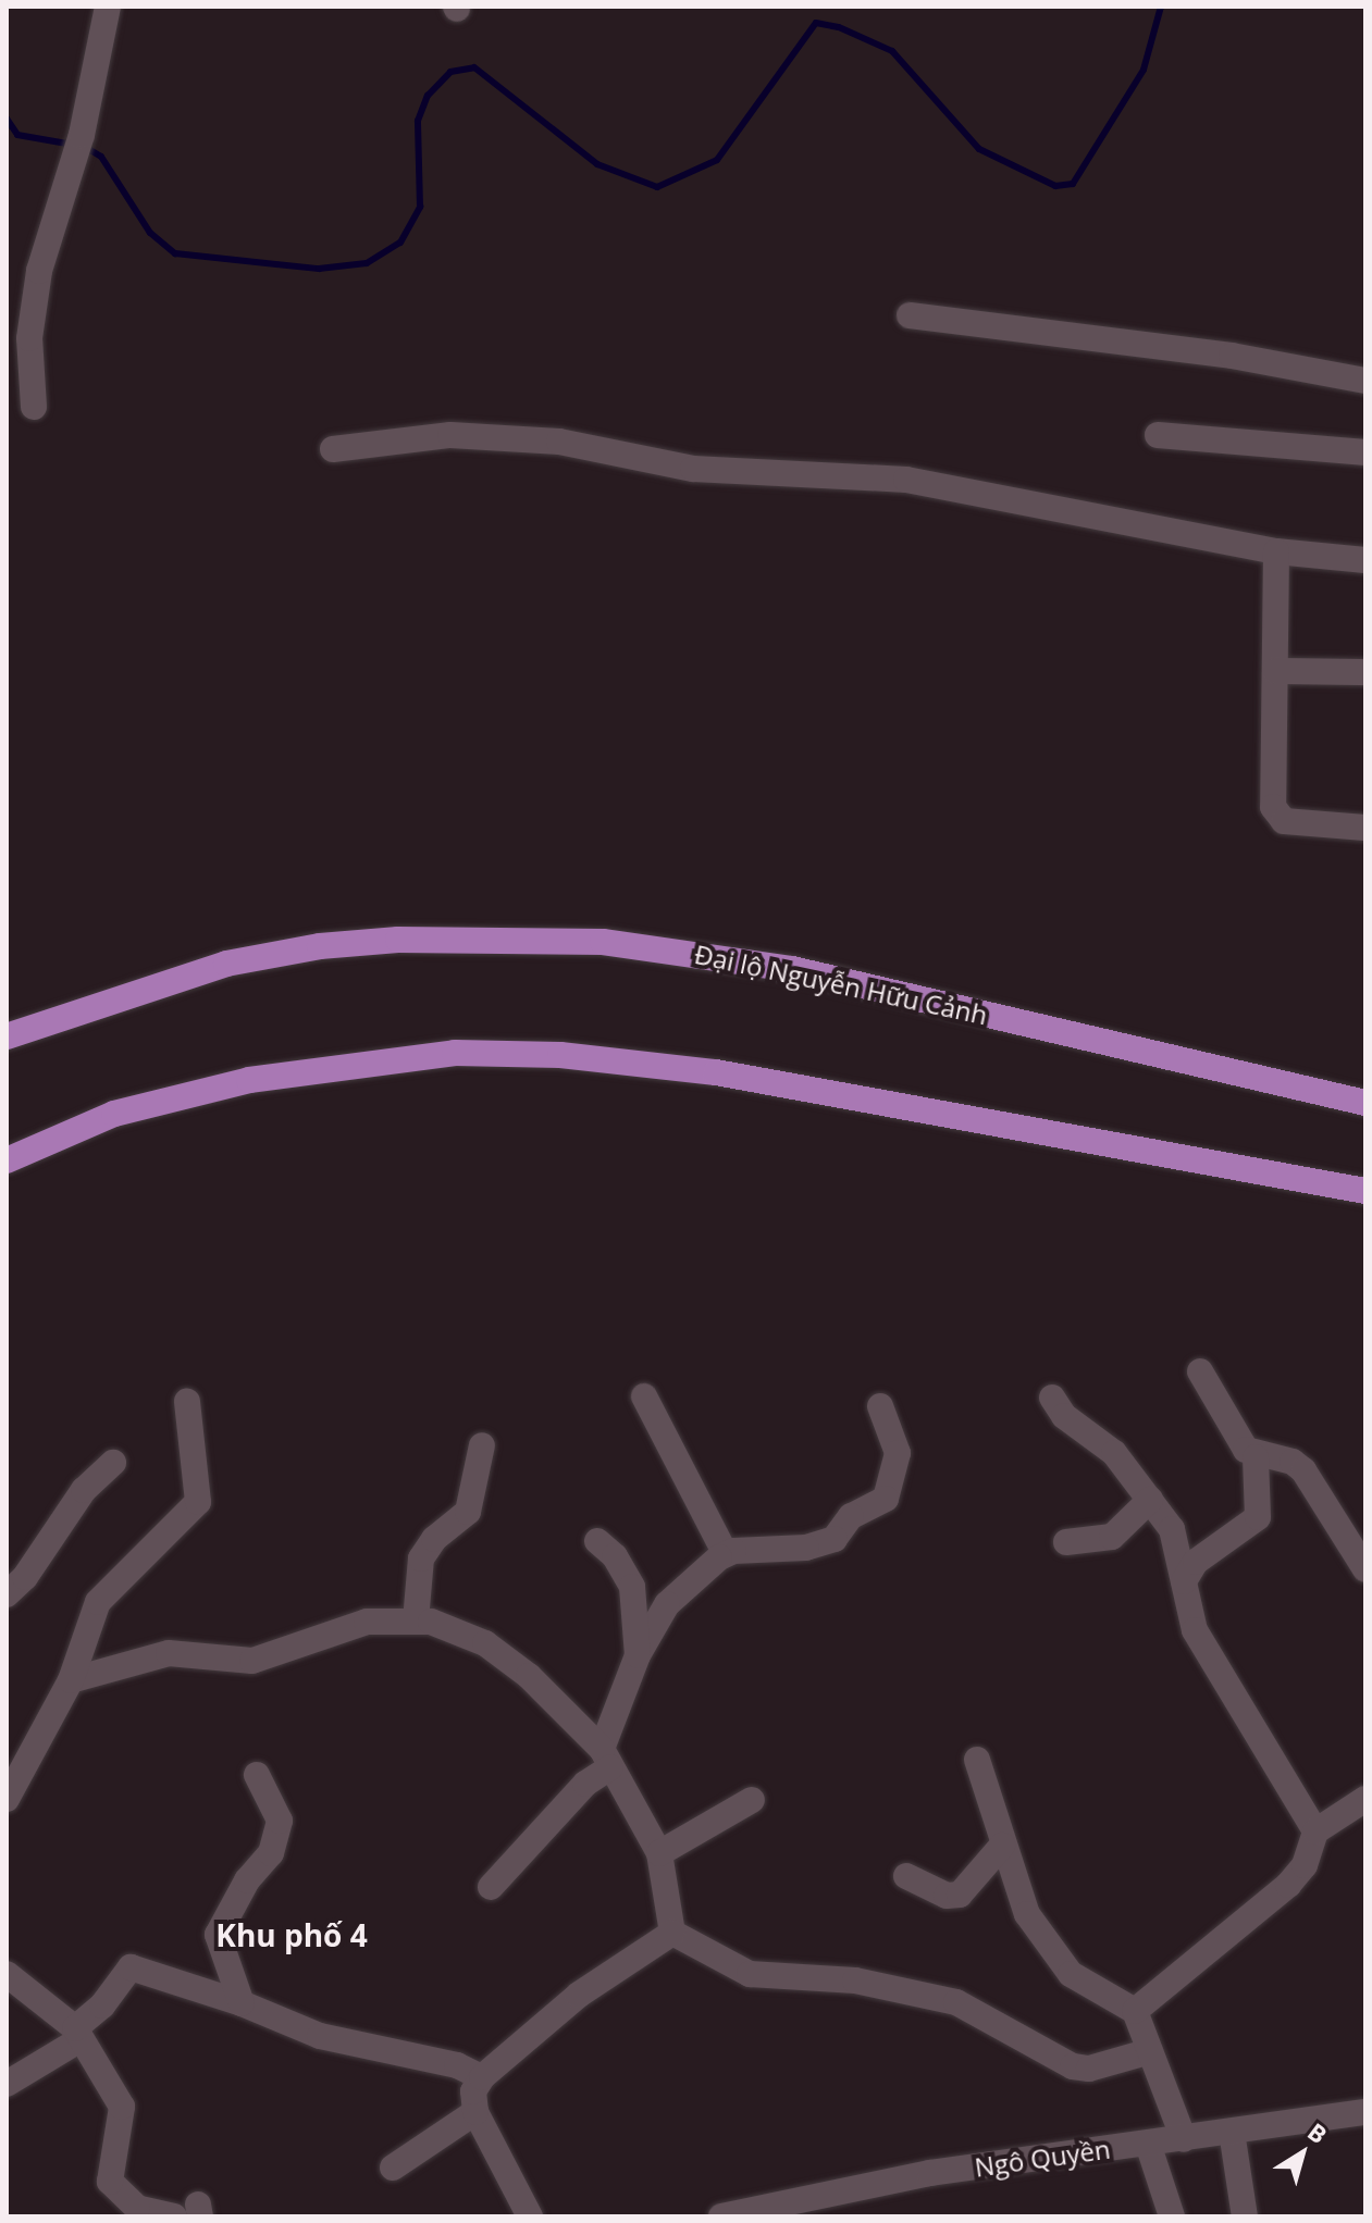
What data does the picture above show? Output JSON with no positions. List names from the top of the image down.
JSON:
{
  "streets": {
    "main road": ["Đại lộ Nguyễn Hữu Cảnh"],
    "street": ["Ngô Quyền"]
  },
  "districts": ["Khu phố 4"],
  "north": "top right"
}
